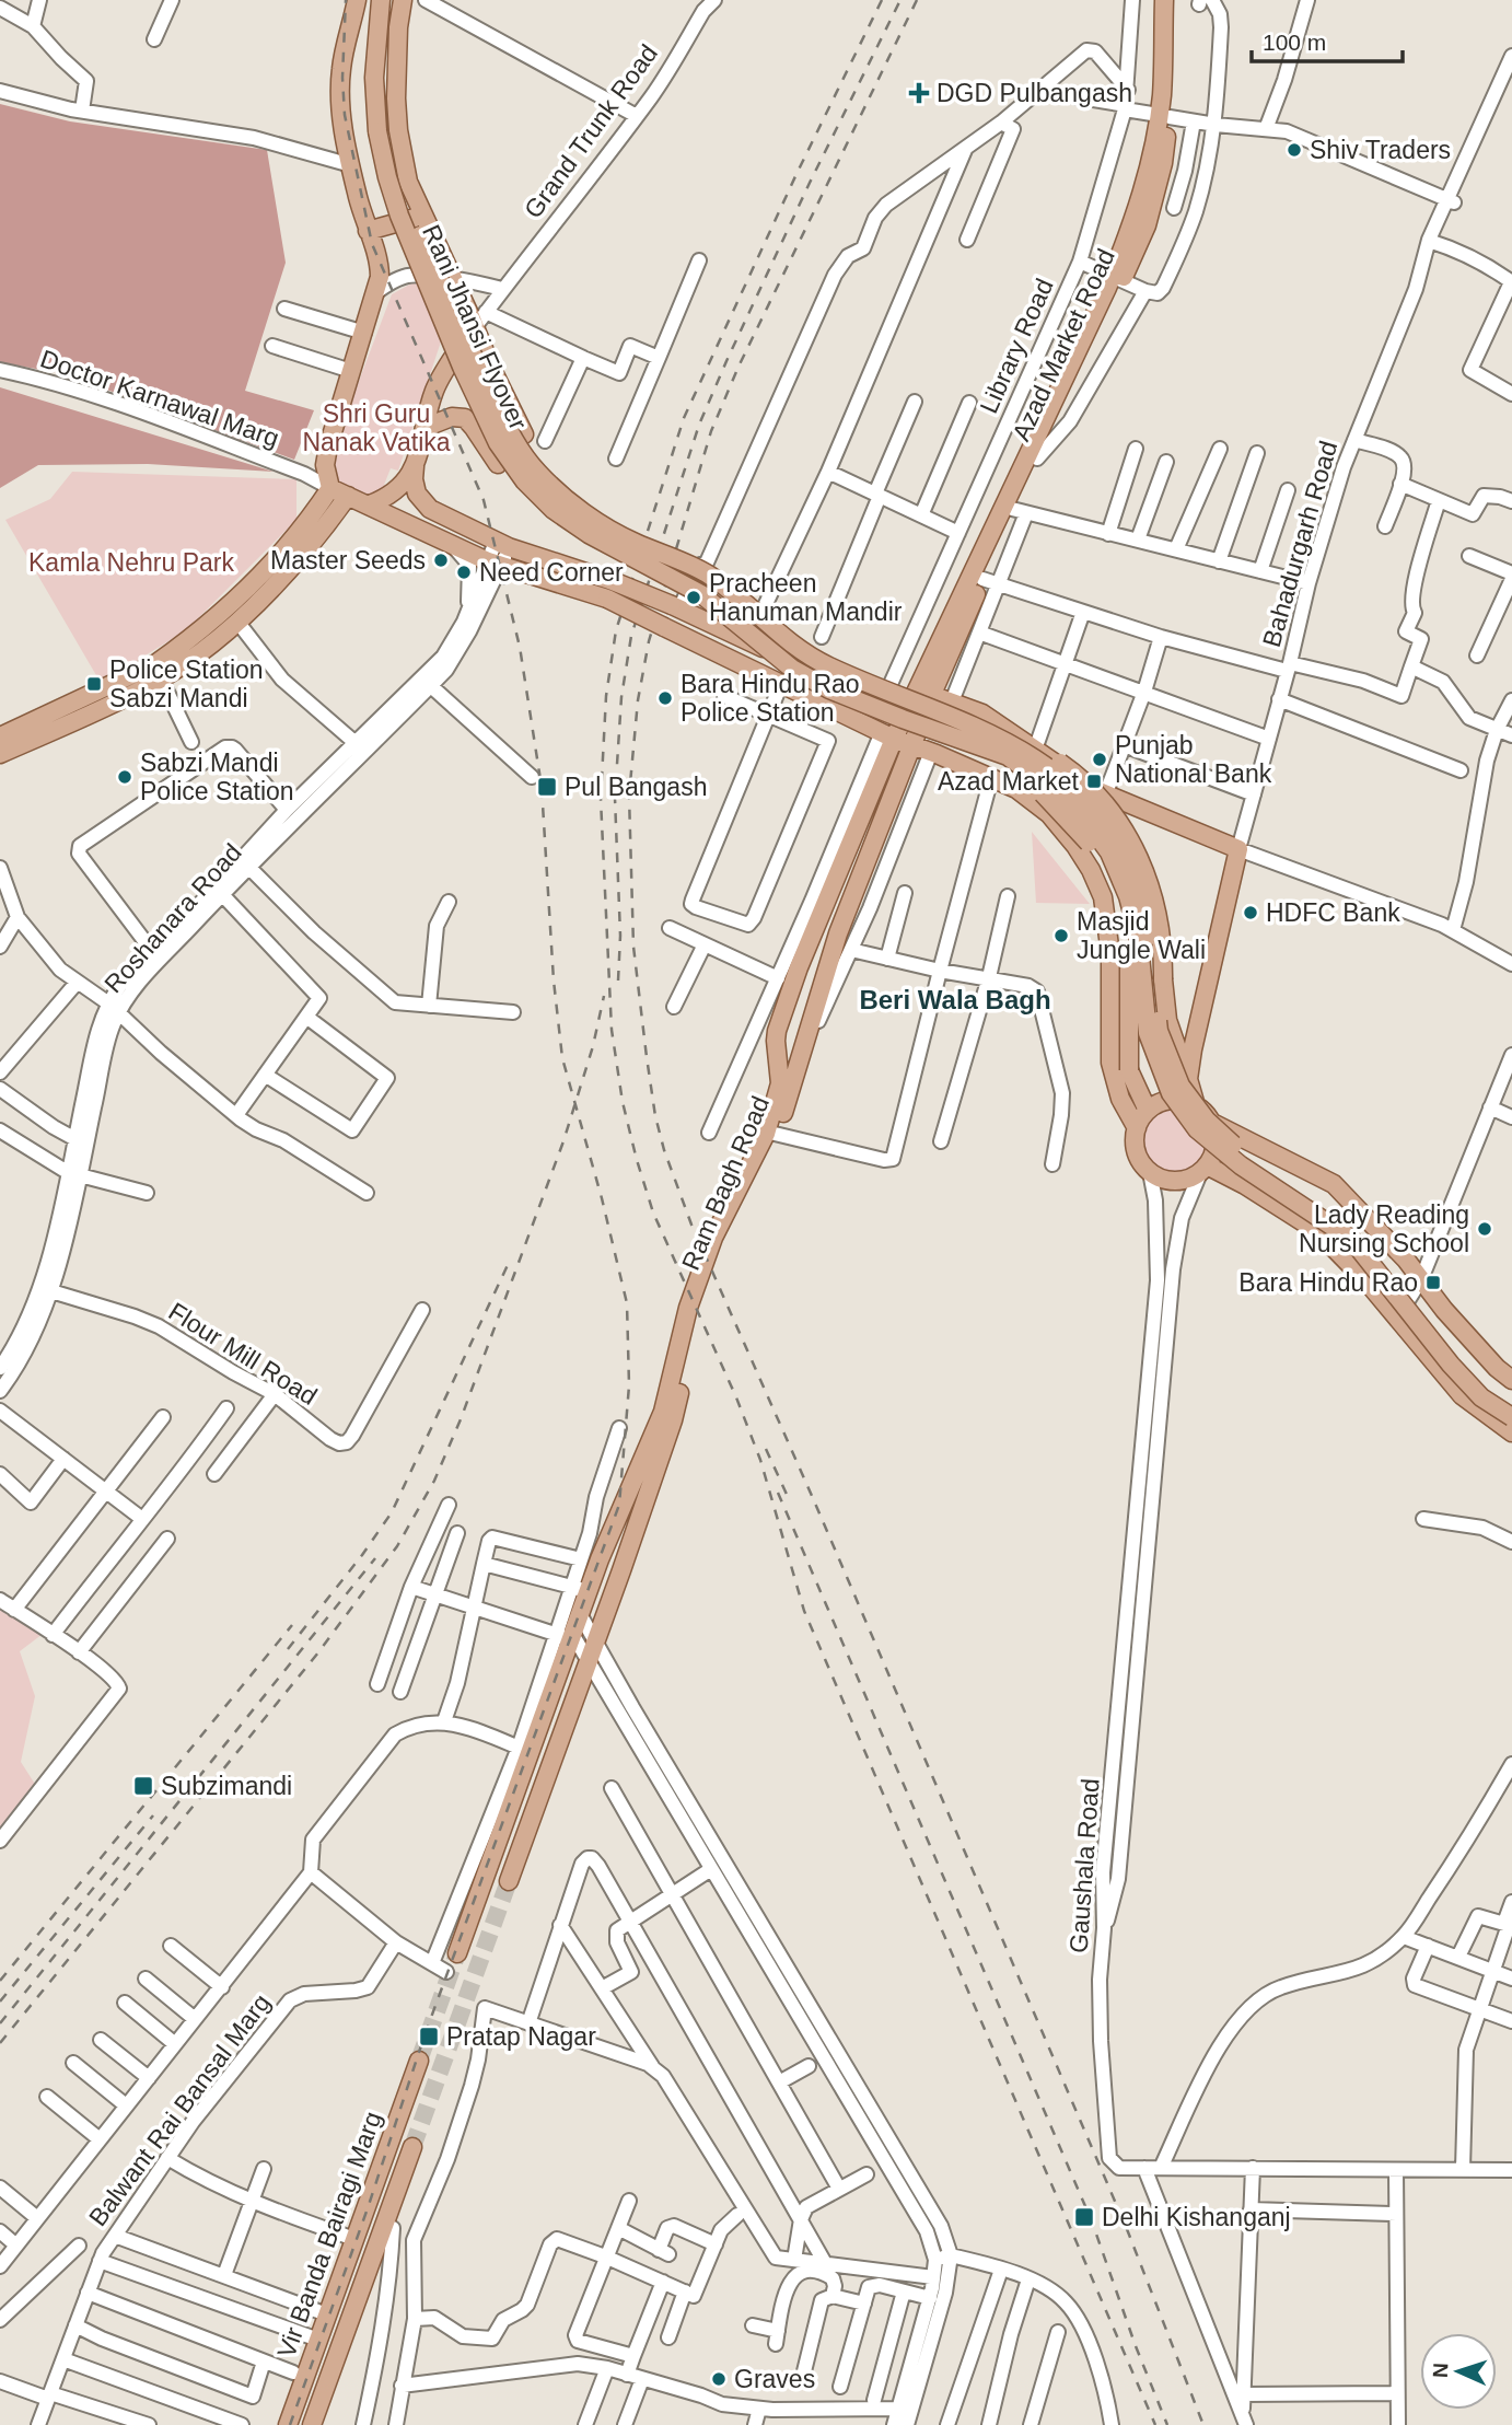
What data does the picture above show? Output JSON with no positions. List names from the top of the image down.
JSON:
{
  "streets": {
    "main road": [
      "Grand Trunk Road",
      "Rani Jhansi Flyover",
      "Azad Market Road",
      "Ram Bagh Road",
      "Vir Banda Bairagi Marg"
    ],
    "street": [
      "Library Road",
      "Doctor Karnawal Marg",
      "Bahadurgarh Road",
      "Roshanara Road",
      "Flour Mill Road",
      "Gaushala Road",
      "Balwant Rai Bansal Marg"
    ]
  },
  "crossings": [
    ["Azad Market Road", "Ram Bagh Road"],
    ["Roshanara Road", "Flour Mill Road"]
  ],
  "districts": ["Beri Wala Bagh"],
  "parks": ["Shri Guru Nanak Vatika", "Kamla Nehru Park"],
  "places": {
    "health": ["DGD Pulbangash"],
    "other": [
      "Shiv Traders",
      "Master Seeds",
      "Need Corner",
      "Pracheen Hanuman Mandir",
      "Bara Hindu Rao Police Station",
      "Punjab National Bank",
      "Sabzi Mandi Police Station",
      "HDFC Bank",
      "Masjid Jungle Wali",
      "Lady Reading Nursing School",
      "Graves"
    ],
    "transit": [
      "Police Station Sabzi Mandi",
      "Azad Market",
      "Pul Bangash",
      "Bara Hindu Rao",
      "Subzimandi",
      "Pratap Nagar",
      "Delhi Kishanganj"
    ]
  },
  "scale_bar": "100 m",
  "north": "left"
}
